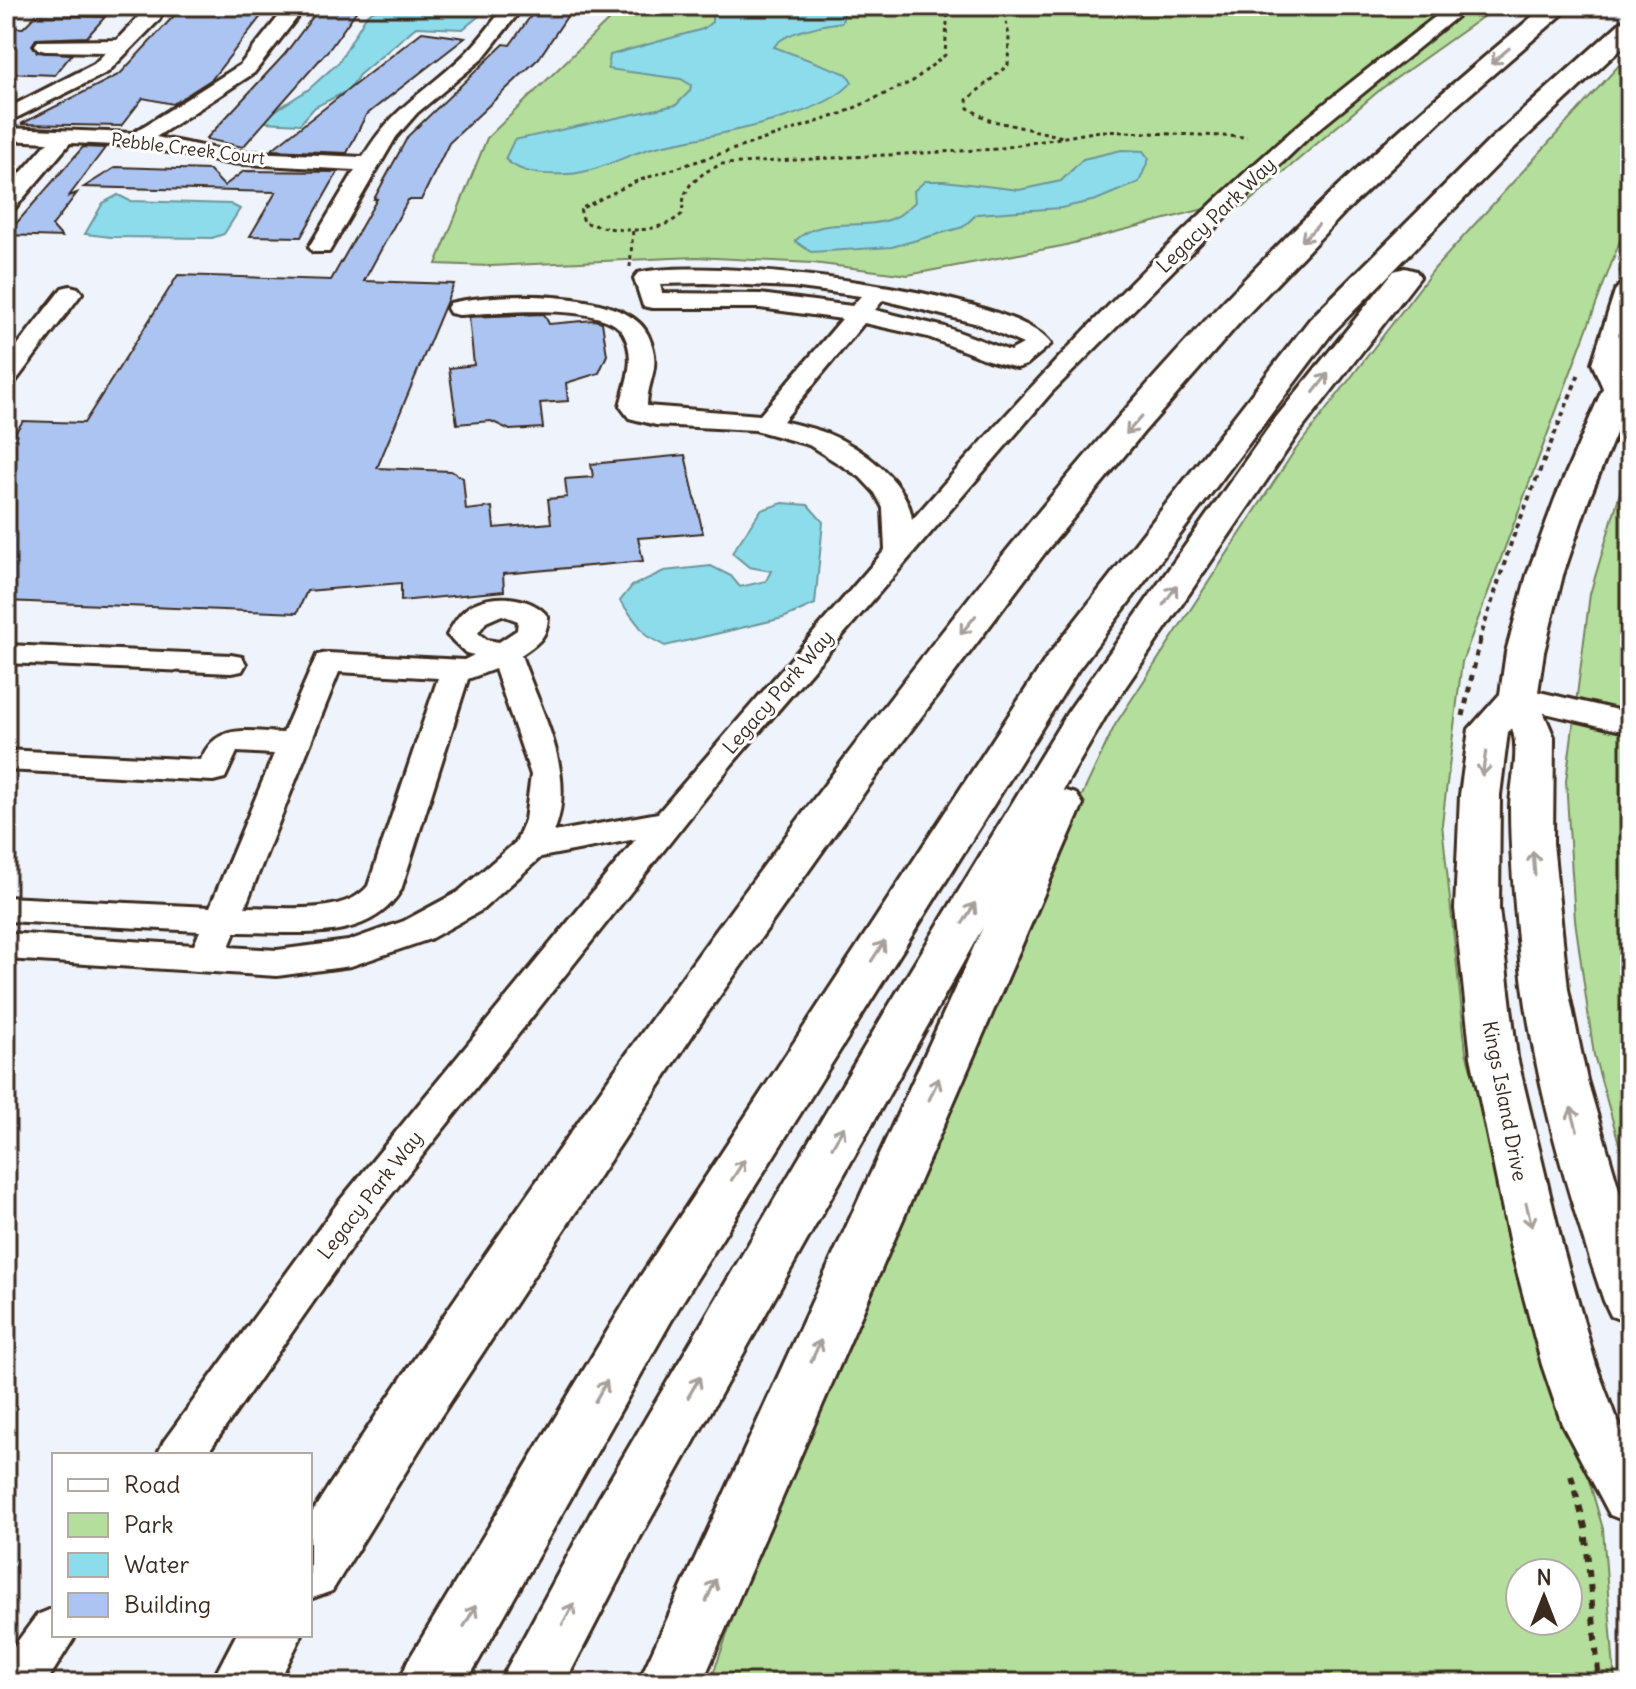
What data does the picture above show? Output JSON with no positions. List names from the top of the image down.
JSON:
{
  "streets": {
    "main road": ["Kings Island Drive"],
    "street": ["Pebble Creek Court", "Legacy Park Way"]
  },
  "legend": [
    "Road",
    "Park",
    "Water",
    "Building"
  ],
  "north": "top"
}
